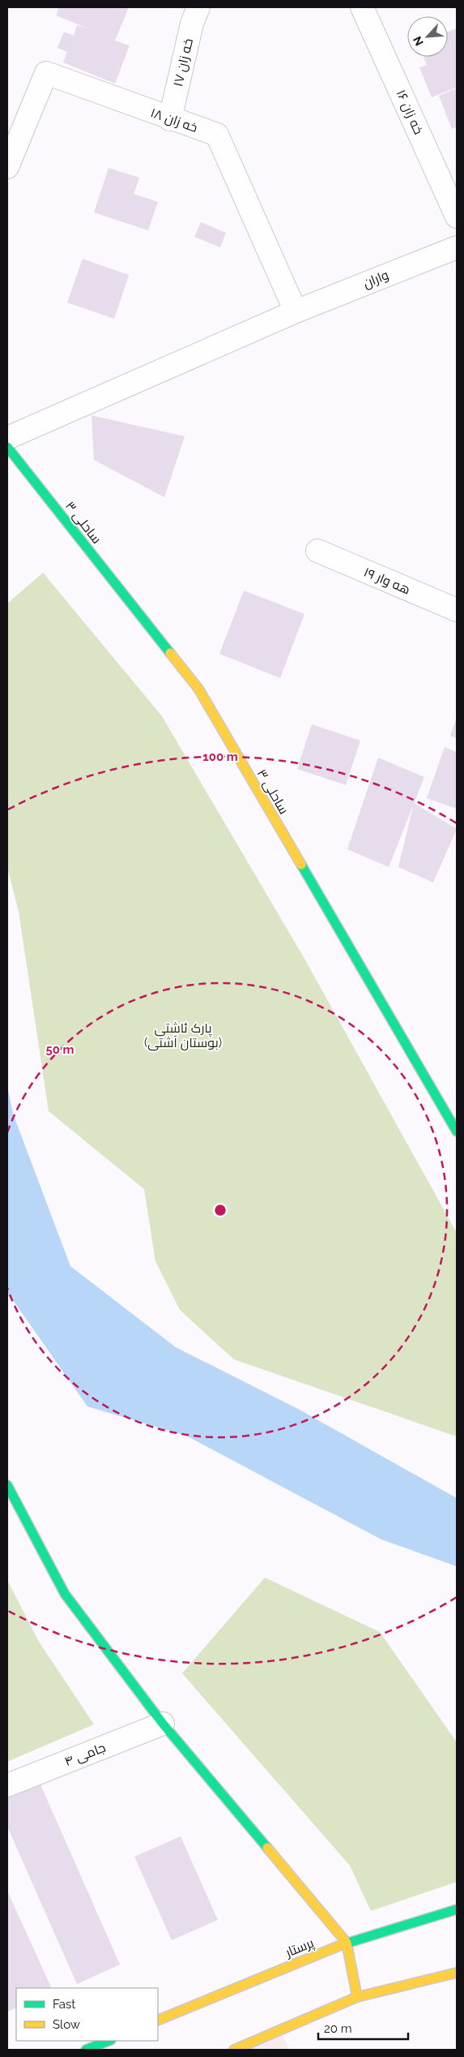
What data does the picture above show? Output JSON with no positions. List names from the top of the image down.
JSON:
{
  "streets": {
    "street": [
      "خه زان ۱۷",
      "خه زان ۱۶",
      "خه زان ۱۸",
      "واران",
      "ساحلی ۳",
      "هه وار ۱۹",
      "جامی ۴",
      "پرستار"
    ]
  },
  "crossings": [
    ["خه زان ۱۷", "خه زان ۱۸"],
    ["خه زان ۱۸", "واران"]
  ],
  "parks": ["پارک ئاشتی (بوستان آشتی)"],
  "legend": ["Fast", "Slow"],
  "scale_bar": "20 m",
  "north": "bottom left",
  "rings": ["100 m", "50 m"]
}
